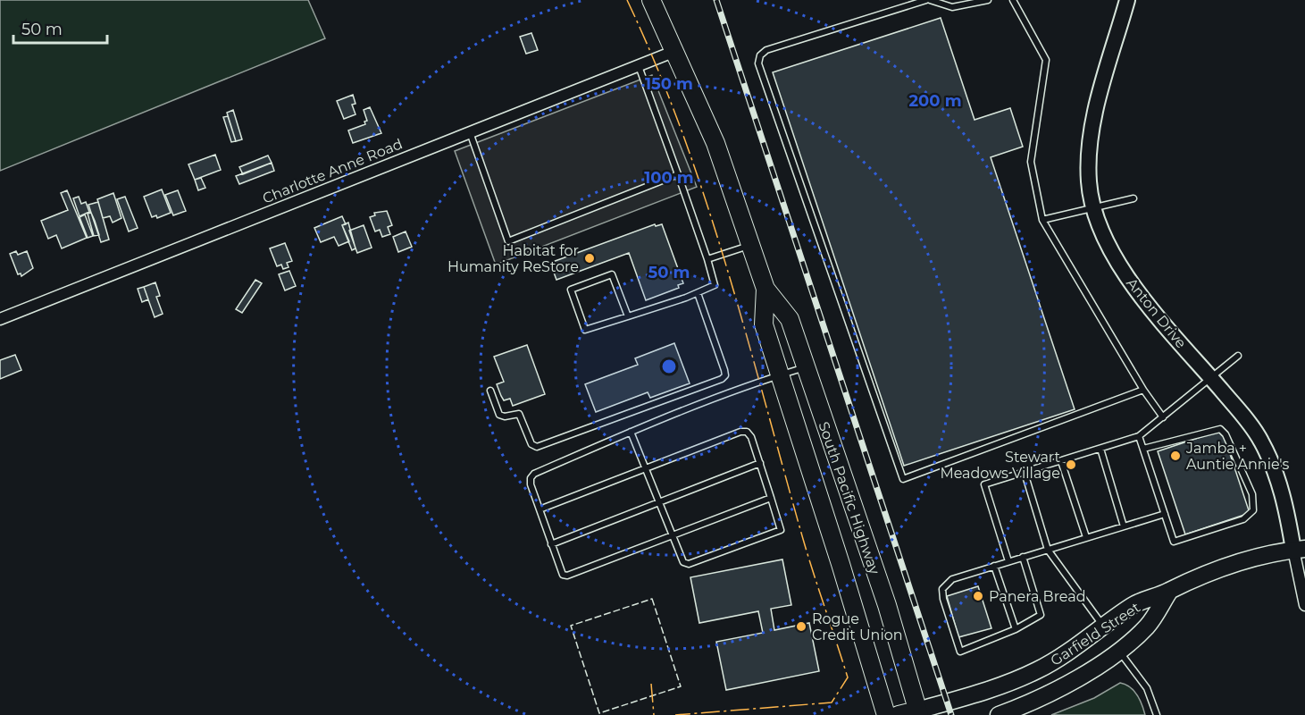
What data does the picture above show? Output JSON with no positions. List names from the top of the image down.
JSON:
{
  "streets": {
    "main road": ["South Pacific Highway", "Garfield Street"],
    "street": ["Charlotte Anne Road", "Anton Drive"]
  },
  "crossings": [
    ["Charlotte Anne Road", "South Pacific Highway"],
    ["Anton Drive", "Garfield Street"],
    ["South Pacific Highway", "Garfield Street"]
  ],
  "places": [
    "Habitat for Humanity ReStore",
    "Jamba + Auntie Annie's",
    "Stewart Meadows Village",
    "Panera Bread",
    "Rogue Credit Union"
  ],
  "scale_bar": "50 m",
  "rings": [
    "150 m",
    "200 m",
    "100 m",
    "50 m"
  ]
}
